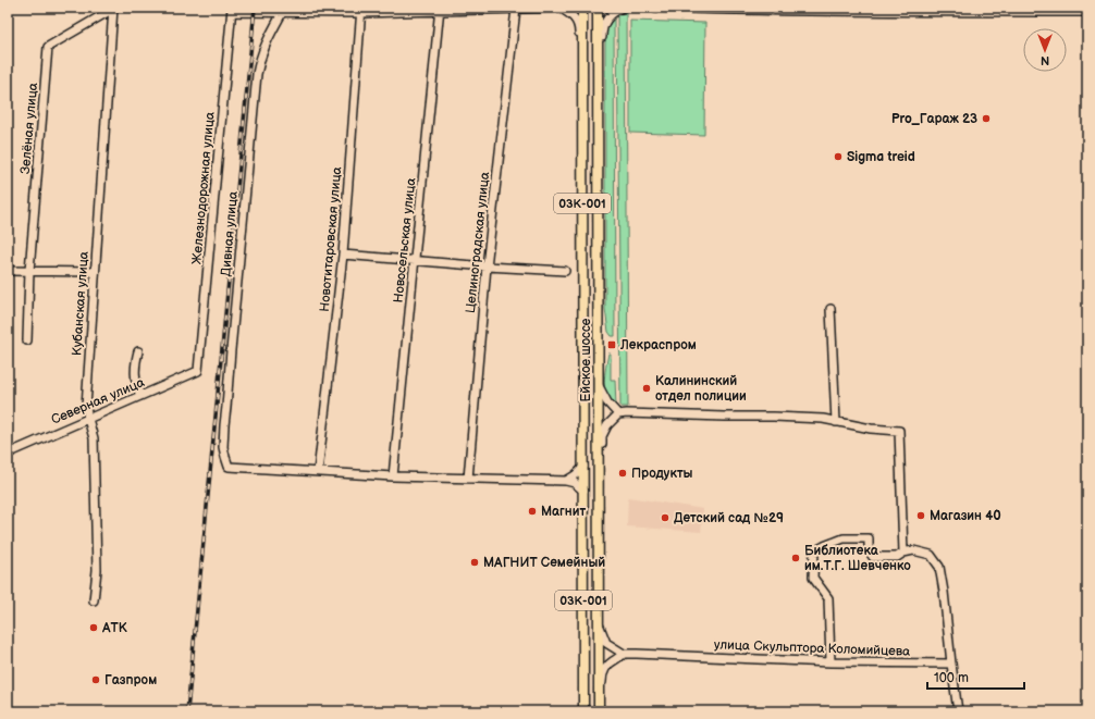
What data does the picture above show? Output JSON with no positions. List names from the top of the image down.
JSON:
{
  "streets": {
    "main road": ["03К-001", "Ейское шоссе"],
    "street": [
      "Зелёная улица",
      "Железнодорожная улица",
      "Дивная улица",
      "Новотитаровская улица",
      "Новосельская улица",
      "Целиноградская улица",
      "Кубанская улица",
      "Северная улица",
      "улица Скульптора Коломийцева"
    ]
  },
  "crossings": [
    ["Зелёная улица", "Кубанская улица"],
    ["Железнодорожная улица", "Северная улица"],
    ["Дивная улица", "Новотитаровская улица"],
    ["Кубанская улица", "Северная улица"]
  ],
  "places": {
    "other": [
      "Pro_Гараж 23",
      "Sigma treid",
      "Калининский отдел полиции",
      "Продукты",
      "Магнит",
      "Магазин 40",
      "Детский сад №29",
      "Библиотека им.Т.Г. Шевченко",
      "МАГНИТ Семейный",
      "АТК",
      "Газпром"
    ],
    "transit": ["Лекраспром"]
  },
  "scale_bar": "100 m",
  "north": "bottom"
}
